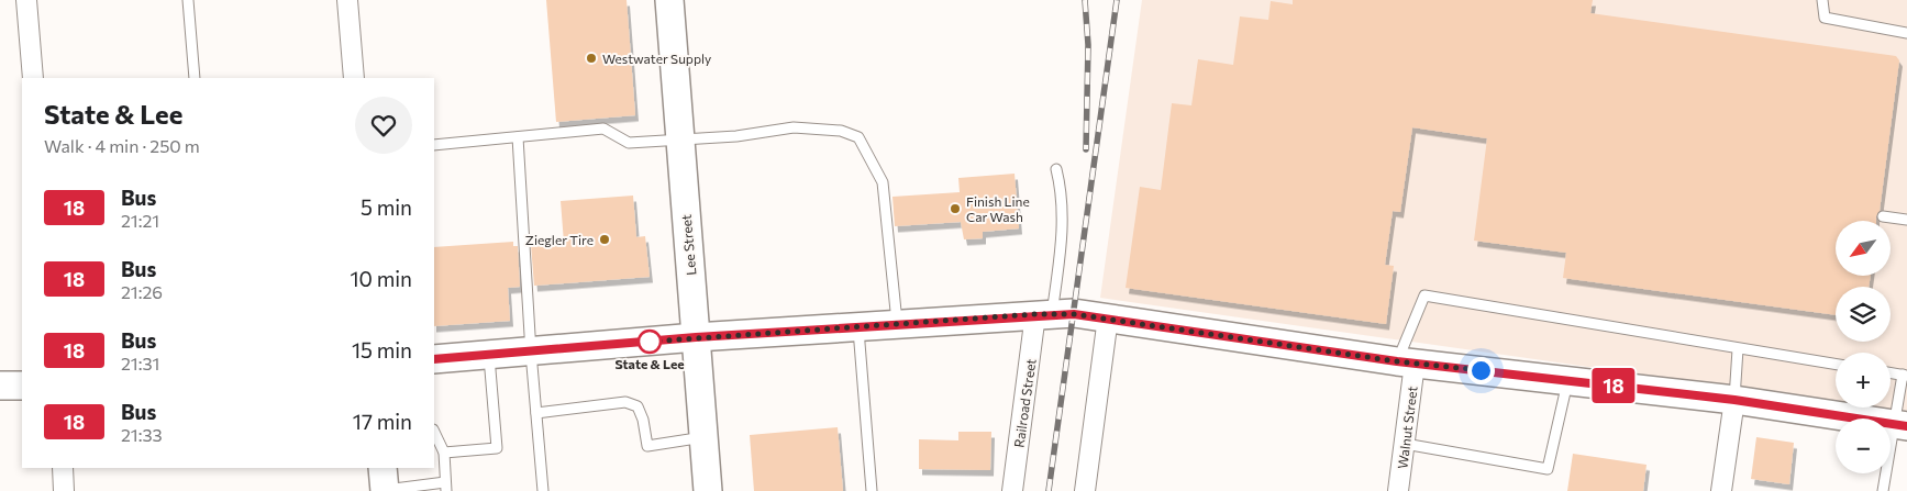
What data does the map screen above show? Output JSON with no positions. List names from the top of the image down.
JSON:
{
  "streets": {
    "main road": ["Lee Street"],
    "street": ["Railroad Street", "Walnut Street"]
  },
  "places": [
    "Westwater Supply",
    "Finish Line Car Wash",
    "Ziegler Tire",
    "State & Lee"
  ],
  "lines": ["bus line 18"],
  "north": "bottom left",
  "page": {
    "on_map": "18",
    "heading": ["State & Lee", "Walk · 4 min · 250 m"],
    "list": [
      {
        "mark": "18",
        "name": "Bus",
        "note": "21:21",
        "value": "5 min"
      },
      {
        "mark": "18",
        "name": "Bus",
        "note": "21:26",
        "value": "10 min"
      },
      {
        "mark": "18",
        "name": "Bus",
        "note": "21:31",
        "value": "15 min"
      },
      {
        "mark": "18",
        "name": "Bus",
        "note": "21:33",
        "value": "17 min"
      }
    ],
    "map_buttons": ["+", "−"]
  }
}
